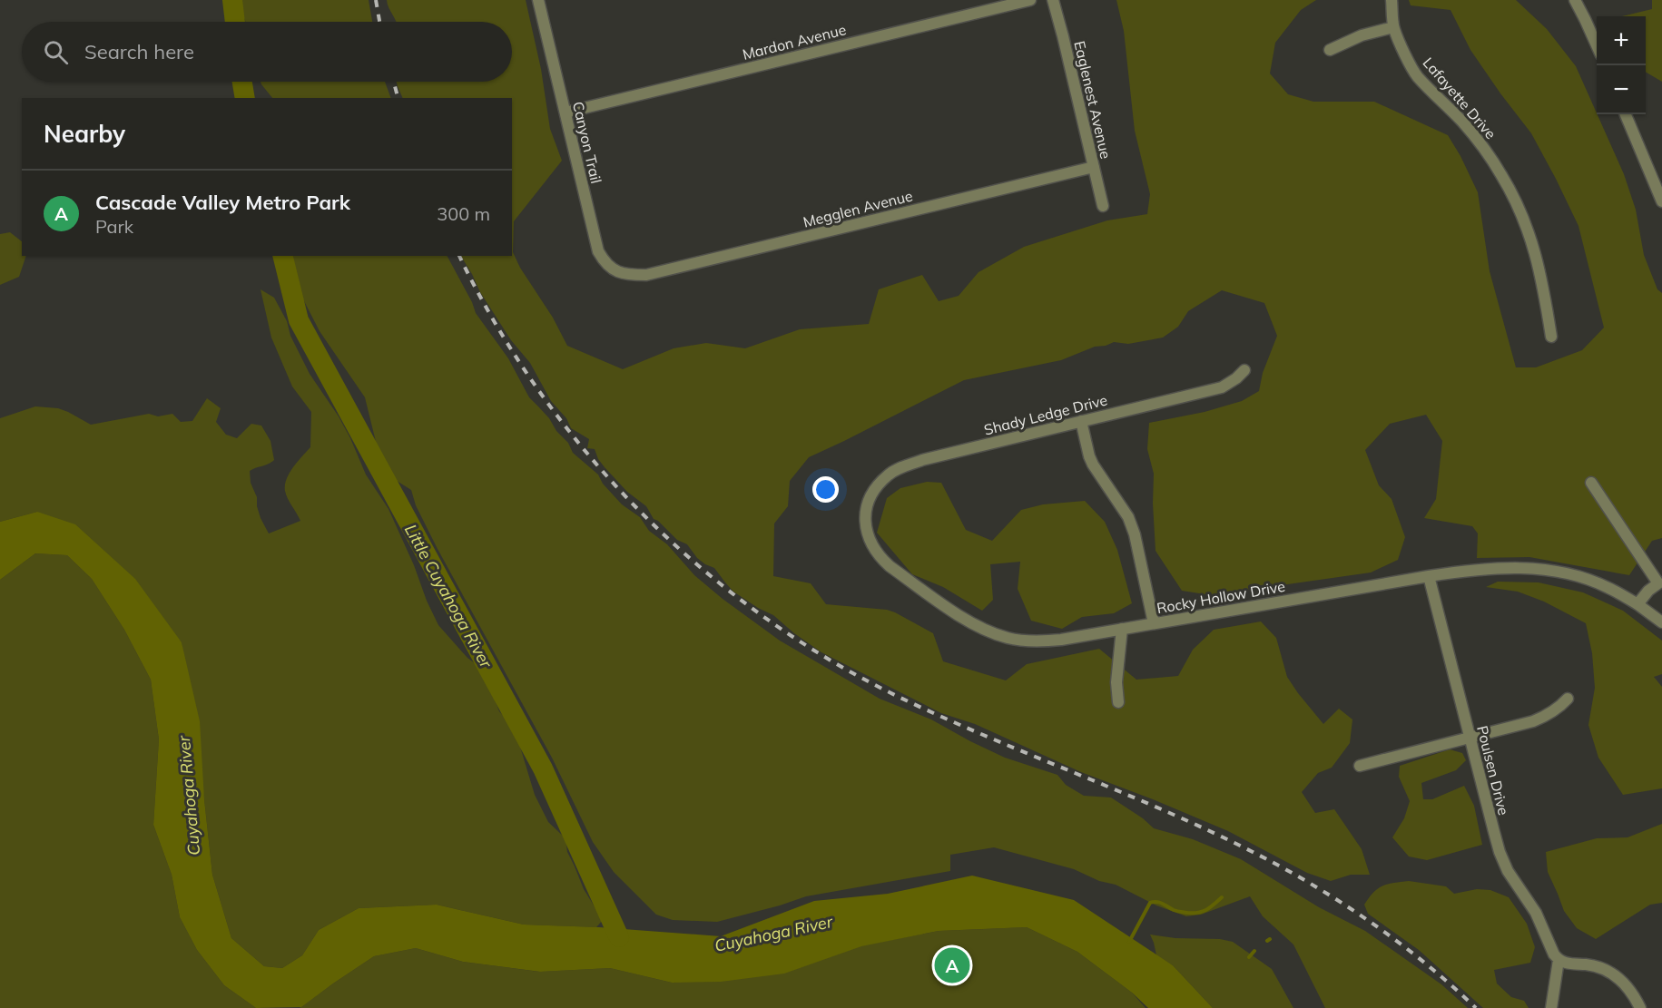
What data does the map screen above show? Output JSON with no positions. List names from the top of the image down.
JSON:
{
  "streets": {
    "street": [
      "Mardon Avenue",
      "Lafayette Drive",
      "Eaglenest Avenue",
      "Canyon Trail",
      "Megglen Avenue",
      "Shady Ledge Drive",
      "Rocky Hollow Drive",
      "Poulsen Drive"
    ]
  },
  "crossings": [
    ["Mardon Avenue", "Canyon Trail"],
    ["Eaglenest Avenue", "Megglen Avenue"],
    ["Canyon Trail", "Megglen Avenue"],
    ["Shady Ledge Drive", "Rocky Hollow Drive"],
    ["Rocky Hollow Drive", "Poulsen Drive"]
  ],
  "water": ["Little Cuyahoga River", "Cuyahoga River"],
  "page": {
    "map_buttons": ["+", "−"],
    "search": "Search here",
    "heading": "Nearby",
    "list": [
      {
        "mark": "A",
        "name": "Cascade Valley Metro Park",
        "note": "Park",
        "value": "300 m"
      }
    ],
    "pins": "A"
  }
}
